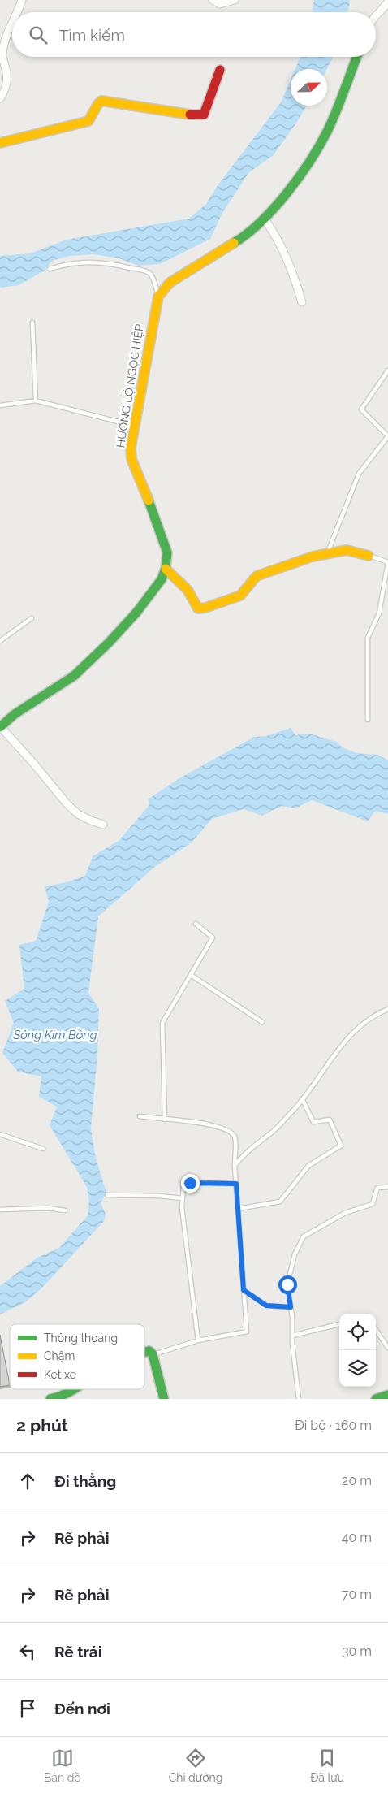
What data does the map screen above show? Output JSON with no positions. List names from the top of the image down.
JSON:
{
  "streets": {
    "street": ["HƯƠNG LỘ NGỌC HIỆP"]
  },
  "water": ["Sông Kim Bồng"],
  "legend": ["Thông thoáng", "Chậm", "Kẹt xe"],
  "north": "right",
  "page": {
    "search": "Tìm kiếm",
    "heading": ["2 phút", "Đi bộ · 160 m"],
    "list": [
      ["Đi thẳng", "20 m"],
      ["Rẽ phải", "40 m"],
      ["Rẽ phải", "70 m"],
      ["Rẽ trái", "30 m"],
      "Đến nơi"
    ],
    "nav": ["Bản đồ", "Chỉ đường", "Đã lưu"]
  }
}
